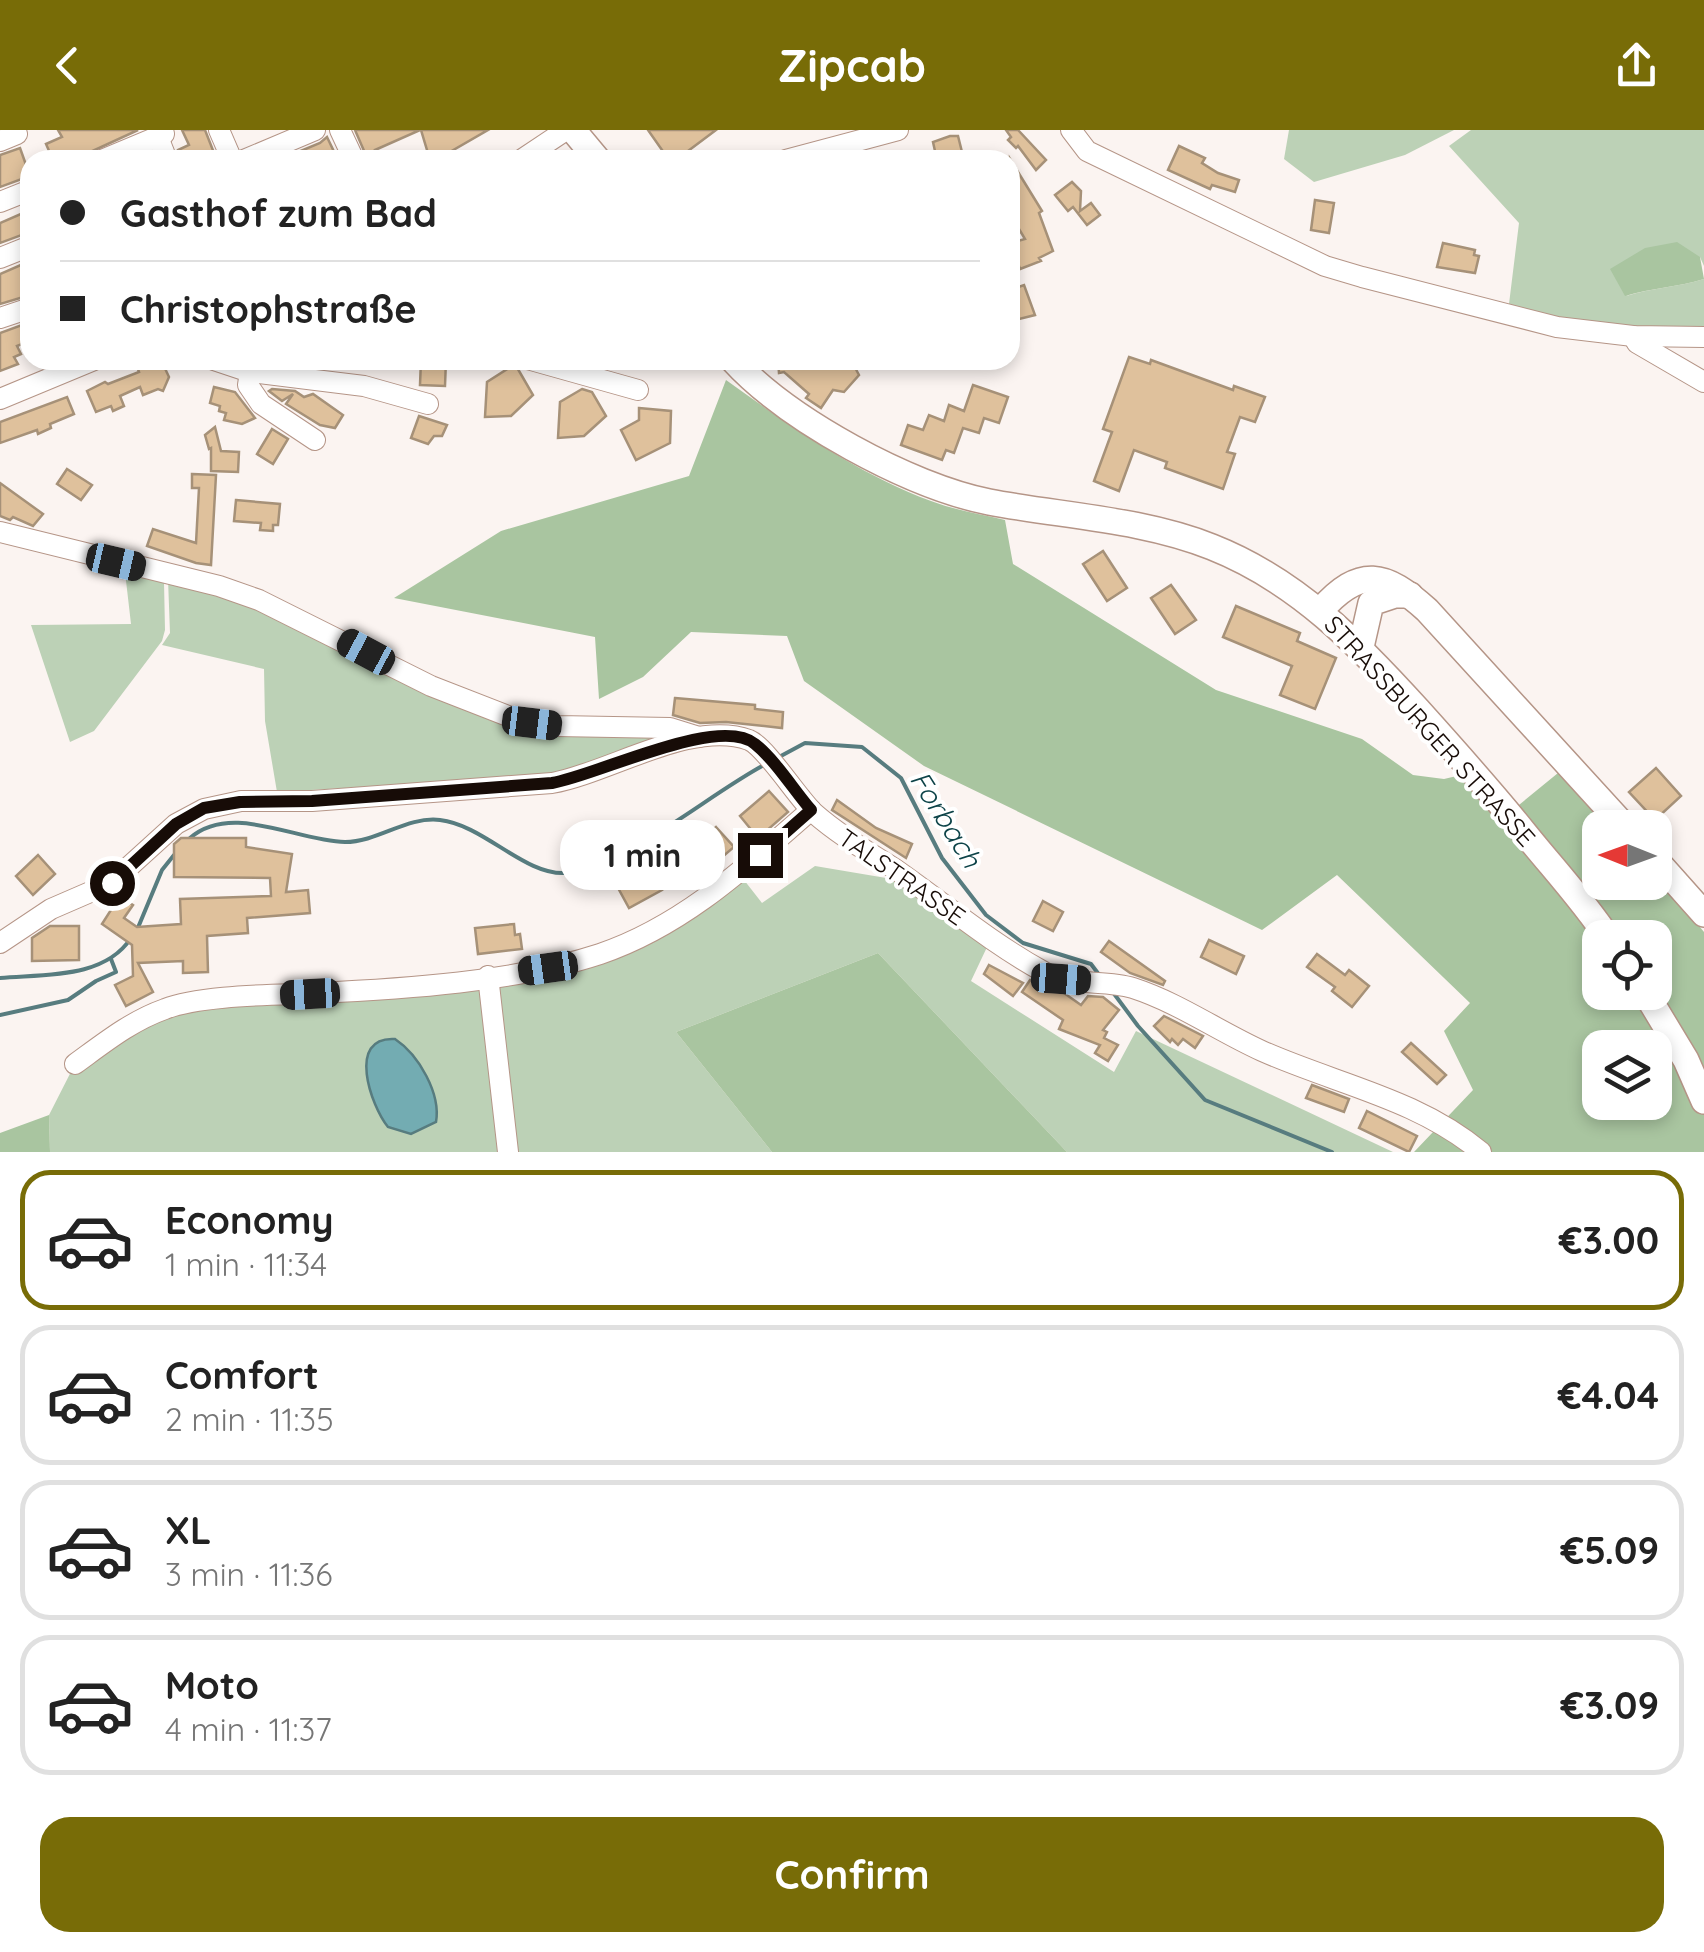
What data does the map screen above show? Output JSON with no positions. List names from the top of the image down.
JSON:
{
  "streets": {
    "main road": ["STRASSBURGER STRASSE"],
    "street": ["TALSTRASSE"]
  },
  "water": ["Forbach"],
  "north": "left",
  "page": {
    "header": "Zipcab",
    "banner": ["Gasthof zum Bad", "Christophstraße"],
    "bubble": "1 min",
    "list": [
      {
        "name": "Economy",
        "note": "1 min · 11:34",
        "value": "€3.00"
      },
      {
        "name": "Comfort",
        "note": "2 min · 11:35",
        "value": "€4.04"
      },
      {
        "name": "XL",
        "note": "3 min · 11:36",
        "value": "€5.09"
      },
      {
        "name": "Moto",
        "note": "4 min · 11:37",
        "value": "€3.09"
      }
    ],
    "buttons": "Confirm"
  }
}
